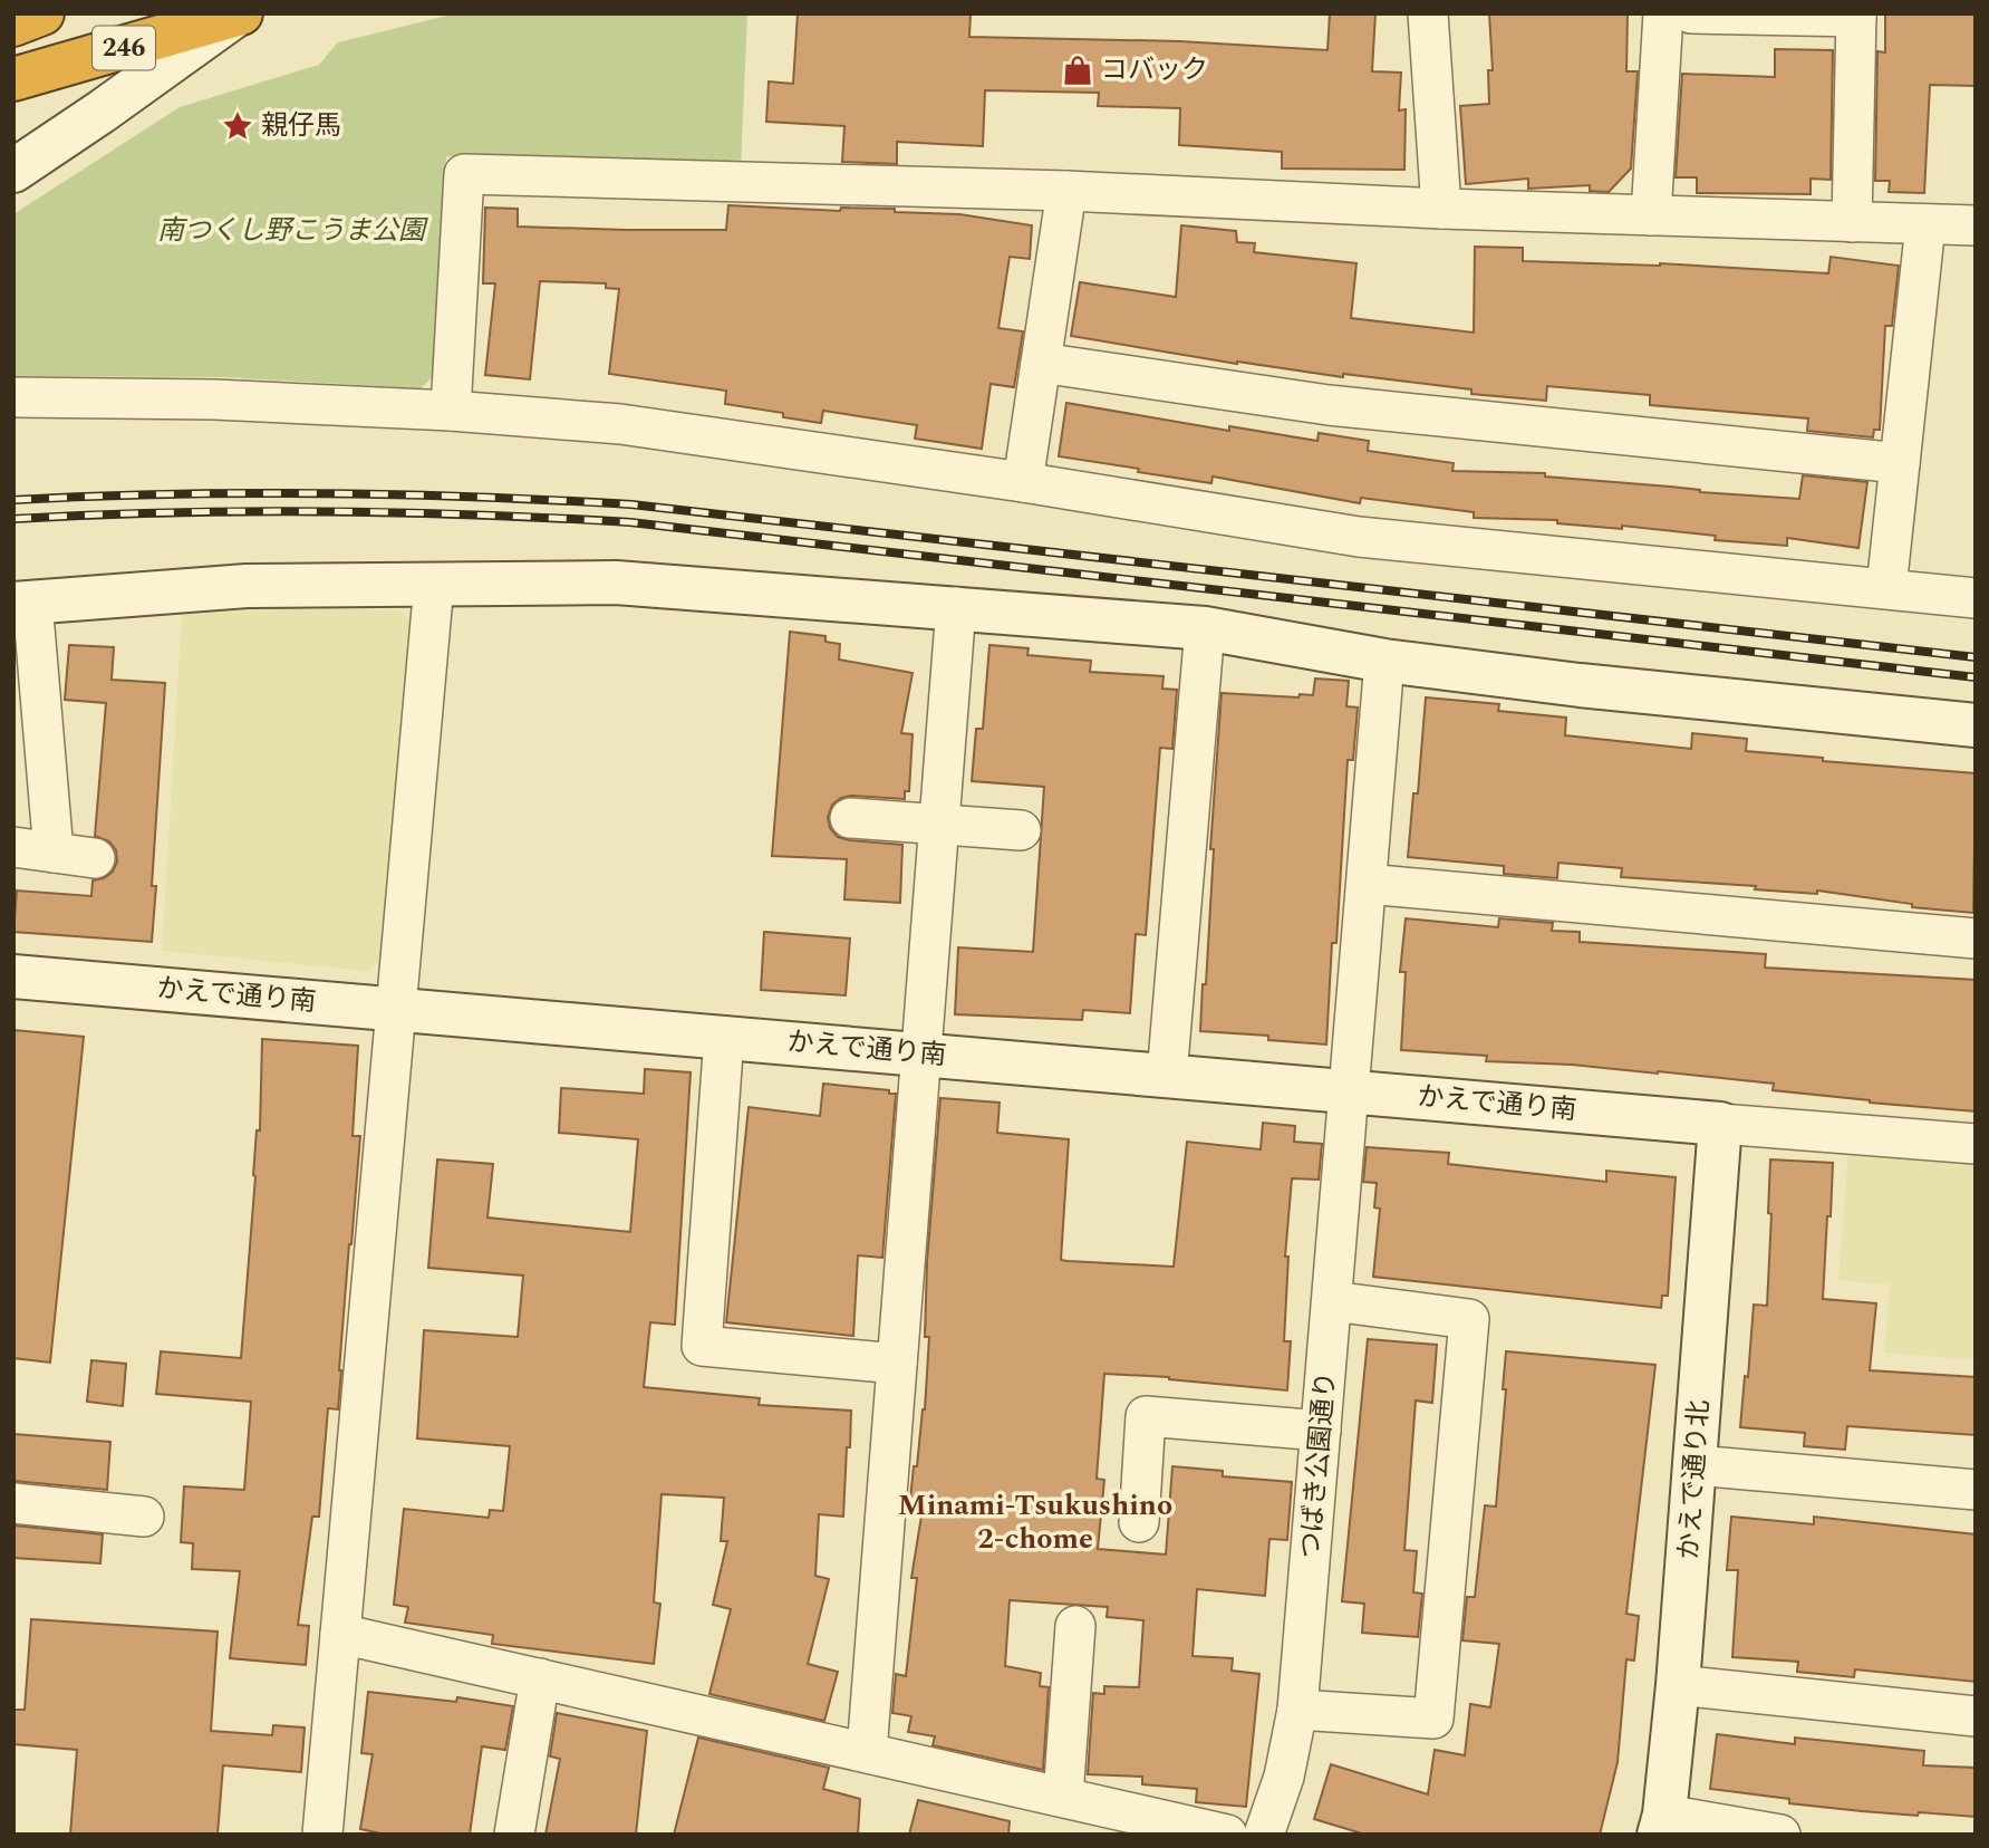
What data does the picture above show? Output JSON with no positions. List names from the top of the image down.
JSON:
{
  "streets": {
    "highway": ["246"],
    "street": ["かえで通り南", "つばき公園通り", "かえで通り北"]
  },
  "crossings": [
    ["かえで通り南", "つばき公園通り"],
    ["かえで通り南", "かえで通り北"]
  ],
  "districts": ["Minami-Tsukushino 2-chome"],
  "parks": ["南つくし野こうま公園"],
  "places": {
    "shop": ["コバック"],
    "place": ["親仔馬"]
  }
}
